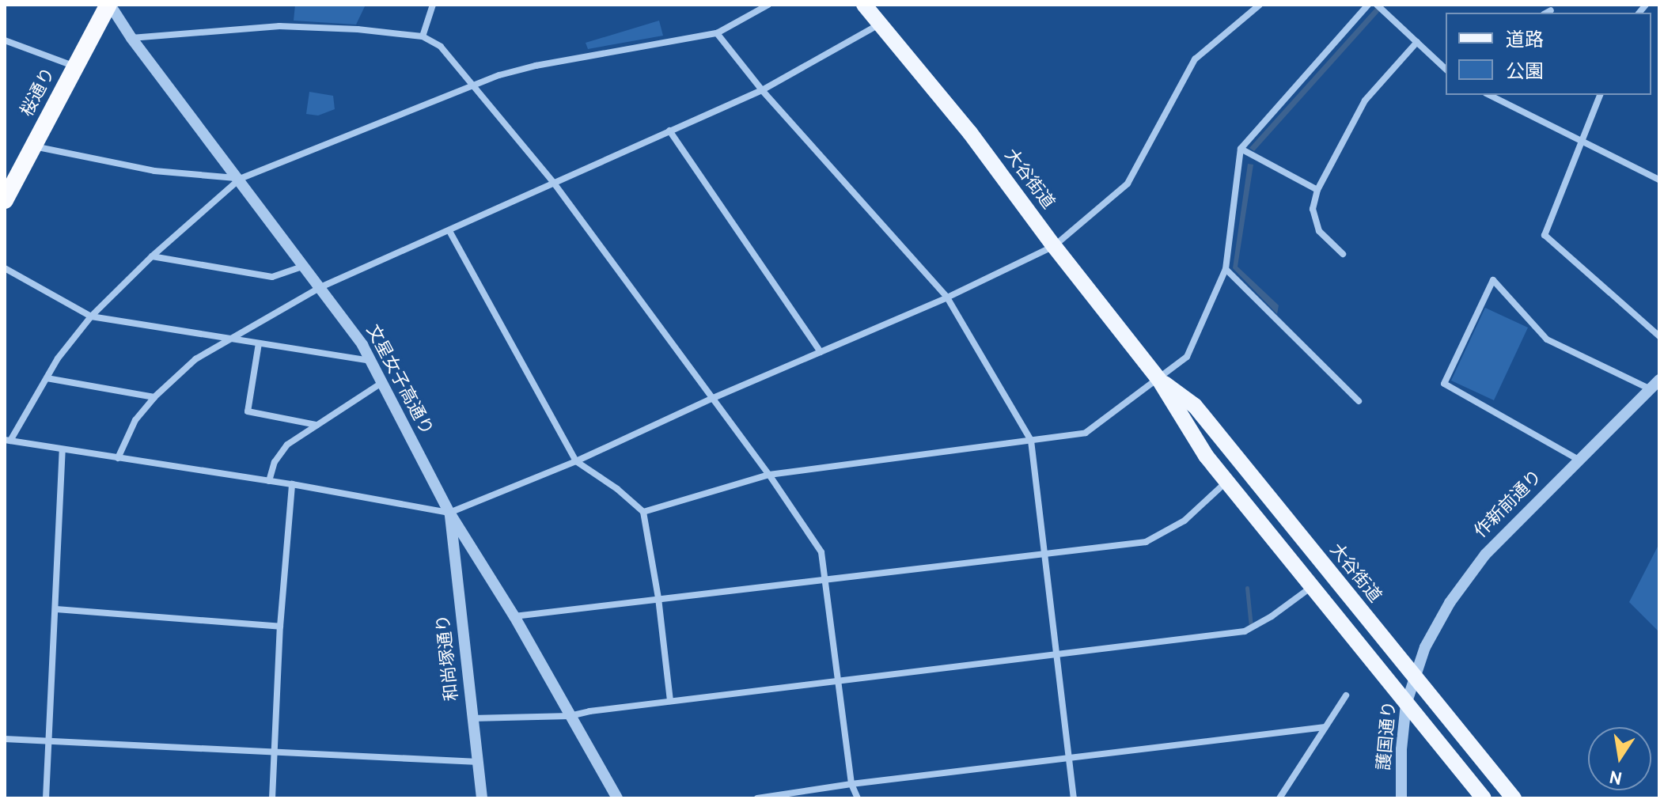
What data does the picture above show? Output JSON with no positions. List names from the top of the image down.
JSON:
{
  "streets": {
    "highway": ["桜通り"],
    "main road": ["大谷街道"],
    "street": [
      "文星女子高通り",
      "作新前通り",
      "和尚塚通り",
      "護国通り"
    ]
  },
  "crossings": [
    ["桜通り", "文星女子高通り"],
    ["大谷街道", "作新前通り"],
    ["大谷街道", "護国通り"],
    ["文星女子高通り", "和尚塚通り"],
    ["作新前通り", "護国通り"]
  ],
  "legend": ["道路", "公園"],
  "north": "bottom"
}
